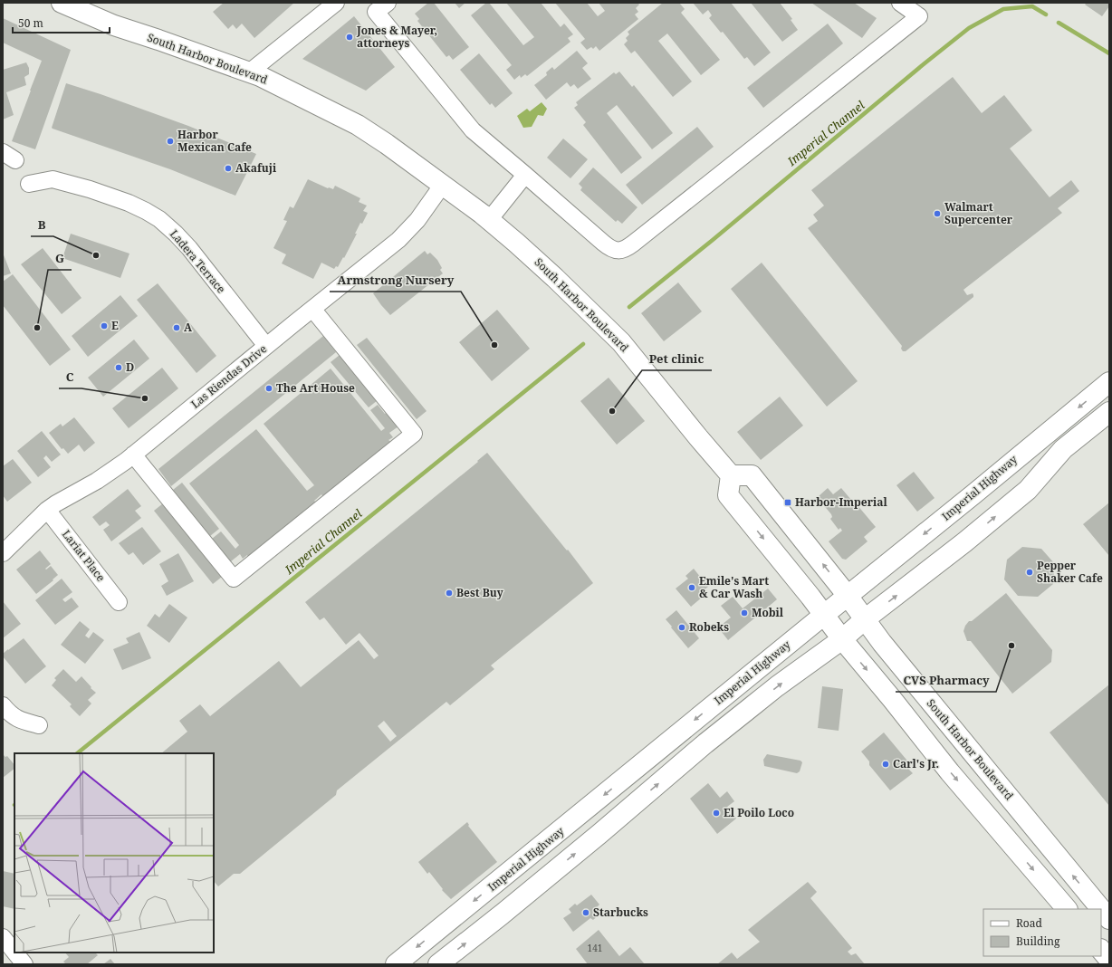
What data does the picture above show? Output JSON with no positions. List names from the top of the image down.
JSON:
{
  "streets": {
    "main road": ["South Harbor Boulevard", "Imperial Highway"],
    "street": ["Ladera Terrace", "Las Riendas Drive", "Lariat Place"]
  },
  "crossings": [
    ["South Harbor Boulevard", "Las Riendas Drive"],
    ["South Harbor Boulevard", "Imperial Highway"],
    ["Ladera Terrace", "Las Riendas Drive"],
    ["Las Riendas Drive", "Lariat Place"]
  ],
  "water": ["Imperial Channel"],
  "places": {
    "other": [
      "Jones & Mayer, attorneys",
      "Harbor Mexican Cafe",
      "Akafuji",
      "Walmart Supercenter",
      "B",
      "E",
      "G",
      "A",
      "Armstrong Nursery",
      "D",
      "The Art House",
      "C",
      "Pet clinic",
      "Pepper Shaker Cafe",
      "Emile's Mart & Car Wash",
      "Best Buy",
      "Mobil",
      "Robeks",
      "CVS Pharmacy",
      "Carl's Jr.",
      "El Poilo Loco",
      "Starbucks"
    ],
    "transit": ["Harbor-Imperial"]
  },
  "house_numbers": ["141"],
  "legend": ["Road", "Building"],
  "scale_bar": "50 m"
}
